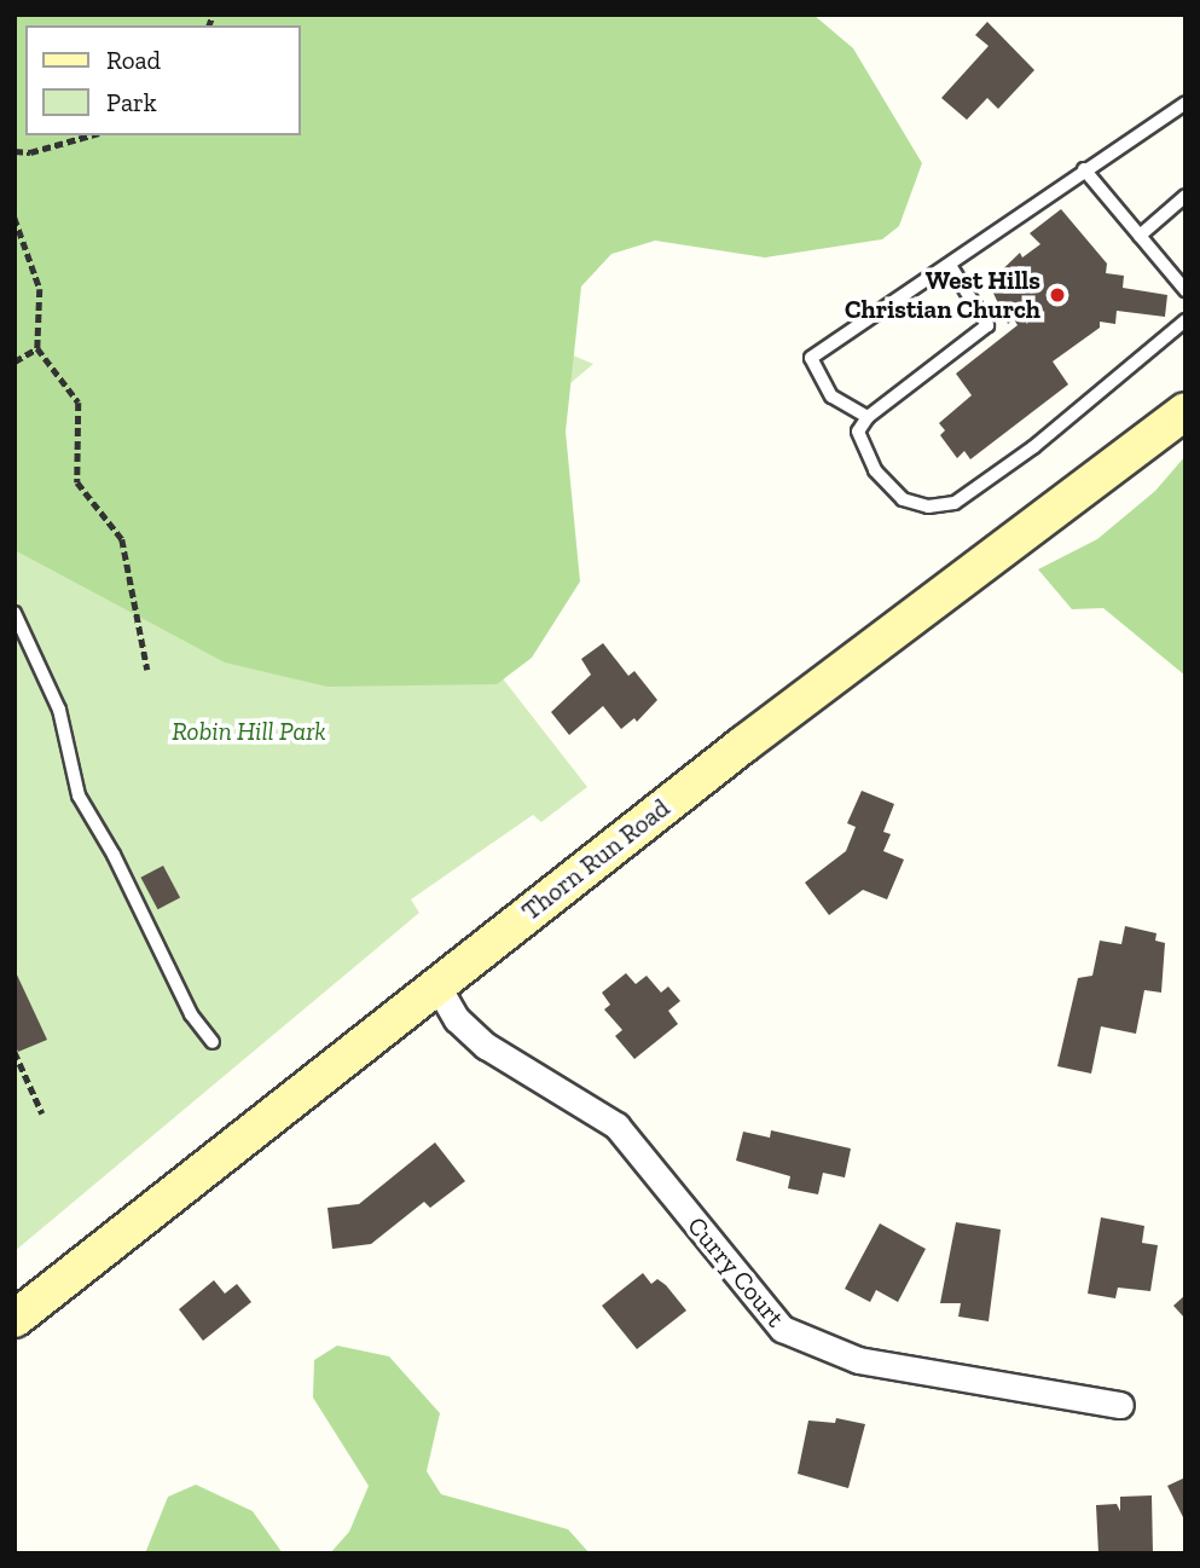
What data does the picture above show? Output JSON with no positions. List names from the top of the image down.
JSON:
{
  "streets": {
    "street": ["Thorn Run Road", "Curry Court"]
  },
  "crossings": [
    ["Thorn Run Road", "Curry Court"]
  ],
  "parks": ["Robin Hill Park"],
  "places": ["West Hills Christian Church"],
  "legend": ["Road", "Park"]
}
